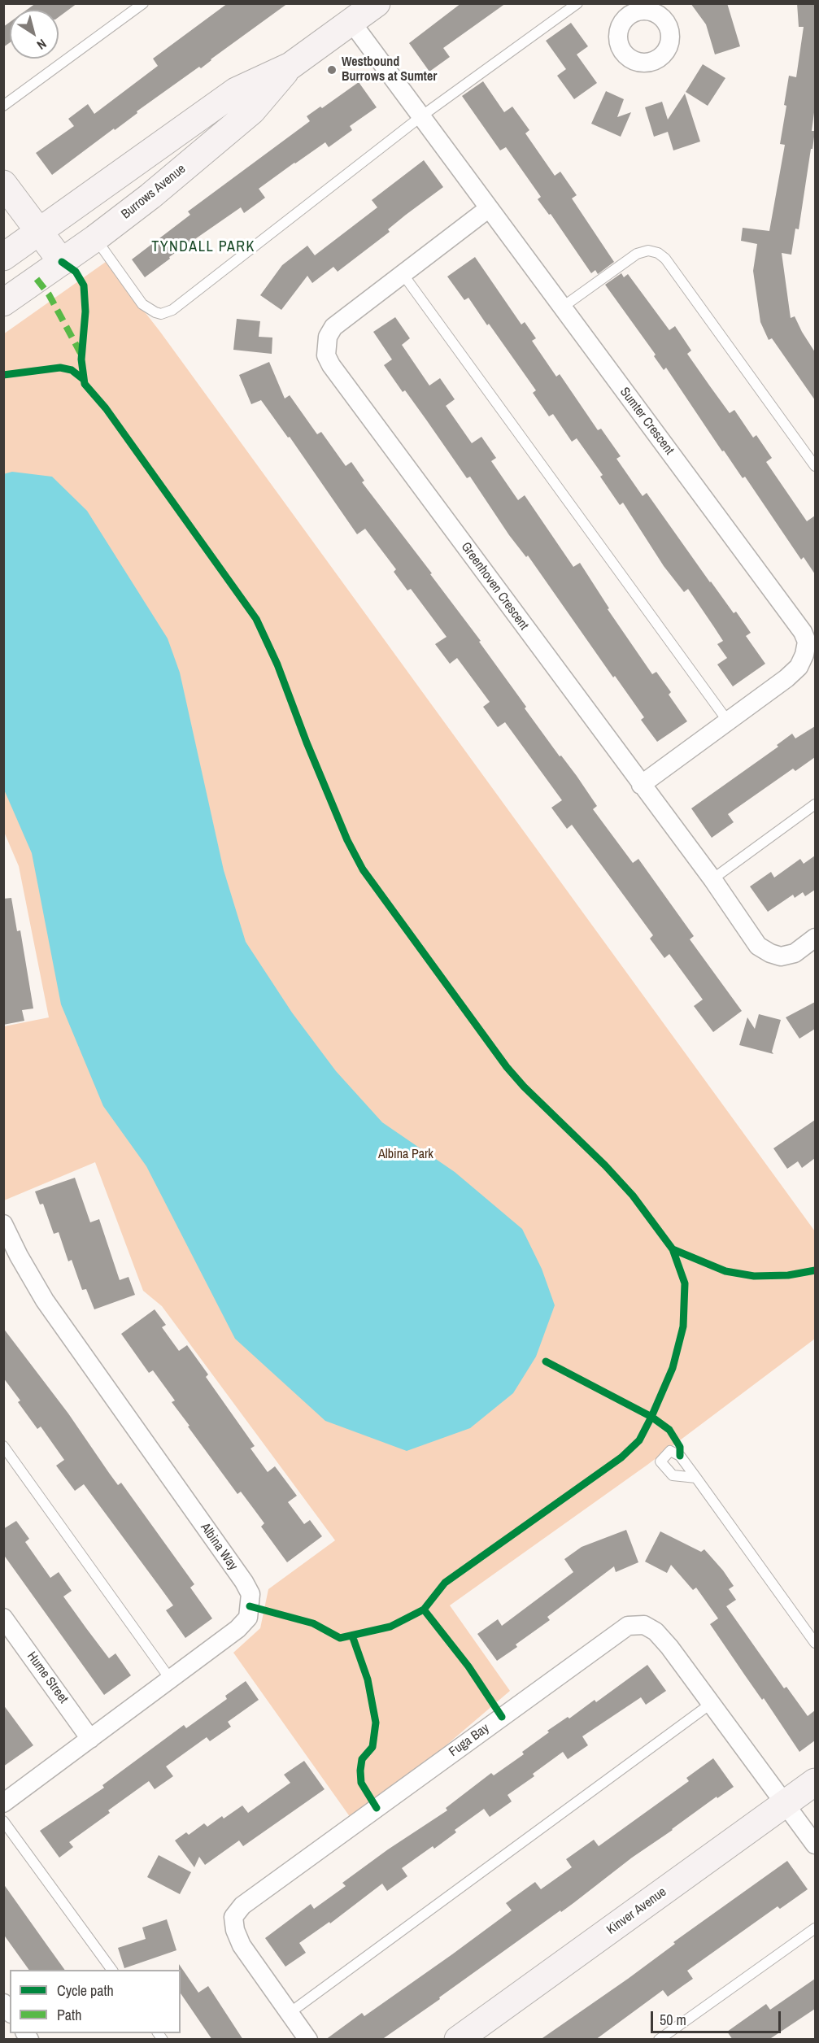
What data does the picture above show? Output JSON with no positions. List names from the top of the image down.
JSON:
{
  "streets": {
    "street": [
      "Burrows Avenue",
      "Sumter Crescent",
      "Greenhoven Crescent",
      "Albina Way",
      "Hume Street",
      "Fuga Bay",
      "Kinver Avenue"
    ]
  },
  "crossings": [
    ["Burrows Avenue", "Sumter Crescent"],
    ["Sumter Crescent", "Greenhoven Crescent"],
    ["Albina Way", "Hume Street"],
    ["Fuga Bay", "Kinver Avenue"]
  ],
  "districts": ["TYNDALL PARK"],
  "parks": ["Albina Park"],
  "places": ["Westbound Burrows at Sumter"],
  "legend": ["Cycle path", "Path"],
  "scale_bar": "50 m",
  "north": "bottom right"
}
